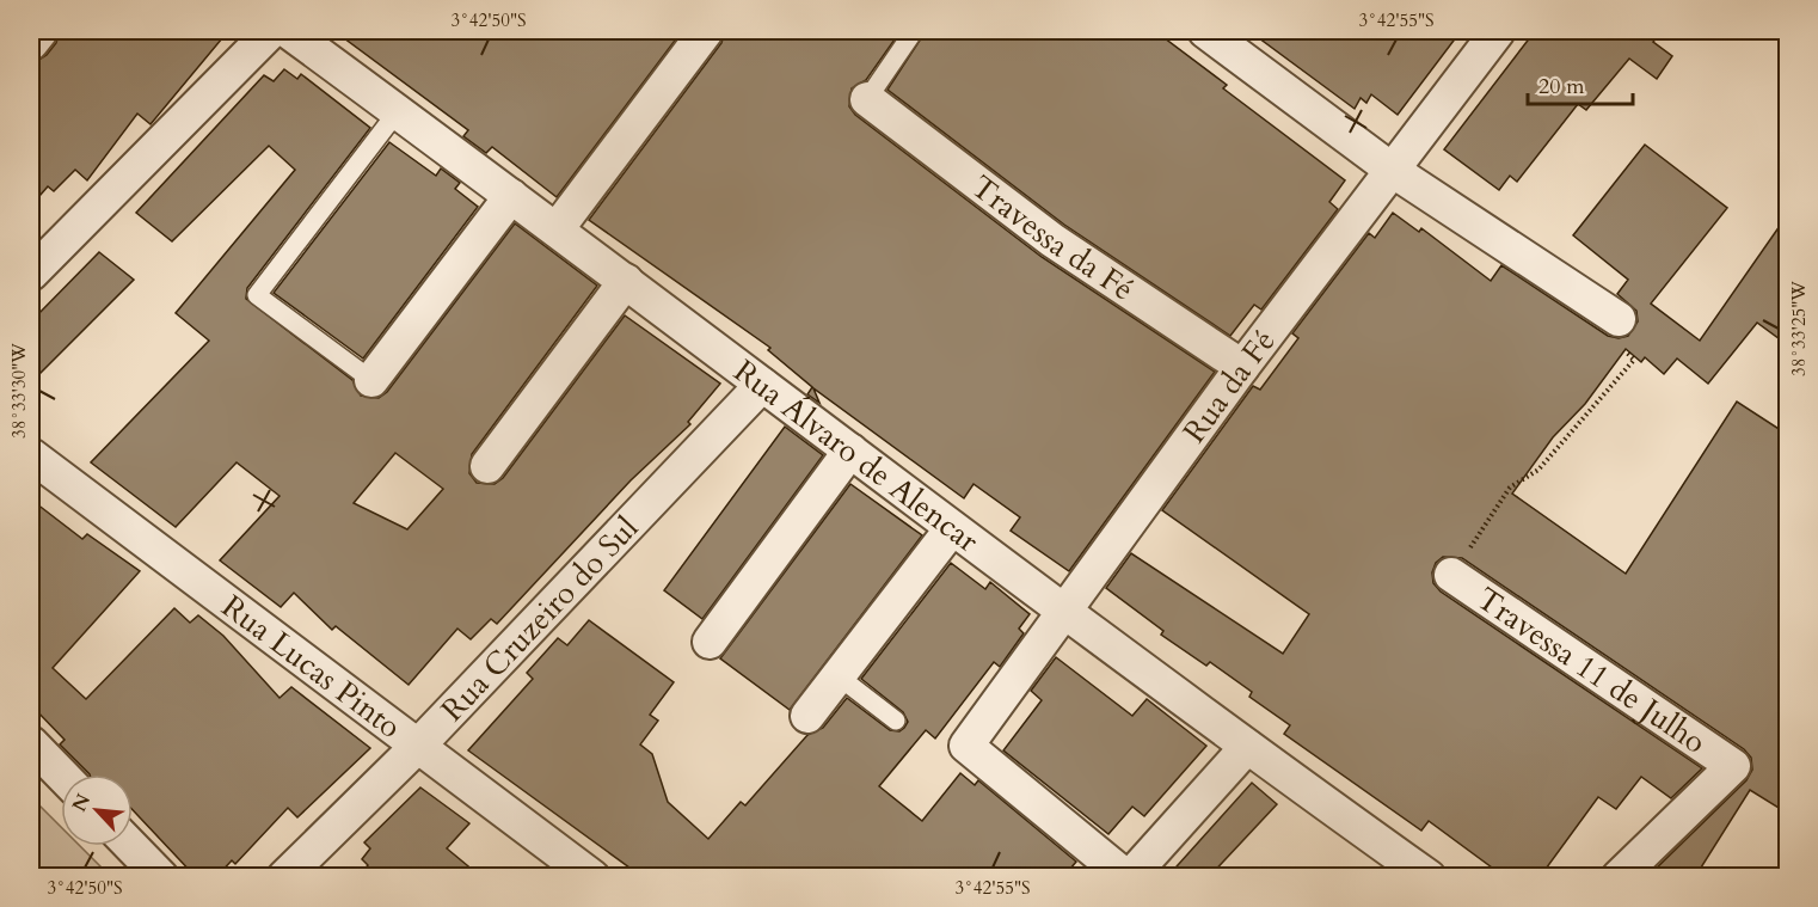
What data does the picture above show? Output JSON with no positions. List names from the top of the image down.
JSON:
{
  "streets": {
    "street": [
      "Travessa da Fé",
      "Rua da Fé",
      "Rua Álvaro de Alencar",
      "Rua Cruzeiro do Sul",
      "Rua Lucas Pinto",
      "Travessa 11 de Julho"
    ]
  },
  "crossings": [
    ["Travessa da Fé", "Rua da Fé"],
    ["Rua da Fé", "Rua Álvaro de Alencar"],
    ["Rua Álvaro de Alencar", "Rua Cruzeiro do Sul"],
    ["Rua Cruzeiro do Sul", "Rua Lucas Pinto"]
  ],
  "scale_bar": "20 m",
  "north": "top left",
  "coordinates": [
    "3°42'50\"S",
    "3°42'55\"S",
    "38°33'25\"W",
    "38°33'30\"W"
  ]
}
